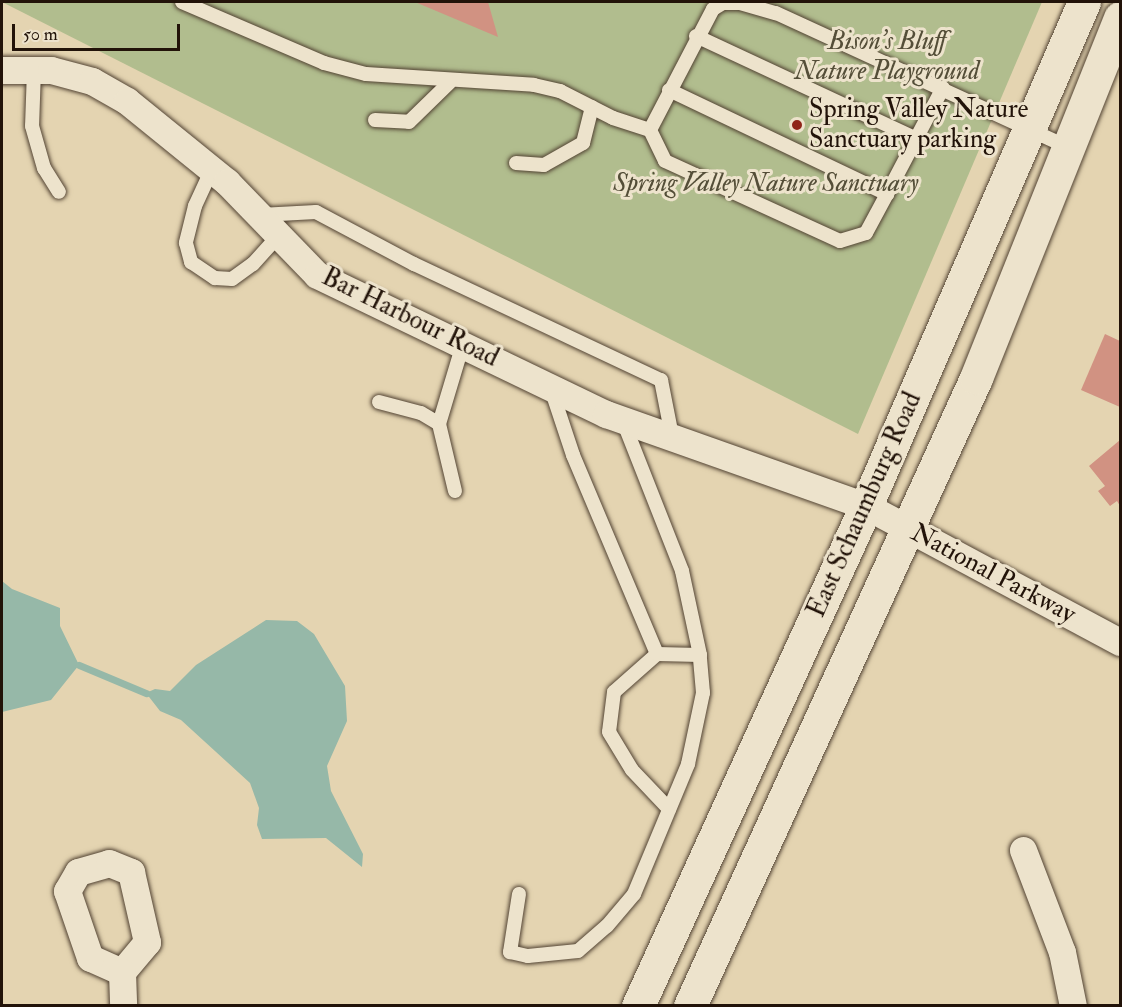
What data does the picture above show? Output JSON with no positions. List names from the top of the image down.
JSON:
{
  "streets": {
    "main road": ["East Schaumburg Road"],
    "street": ["Bar Harbour Road", "National Parkway"]
  },
  "crossings": [
    ["Bar Harbour Road", "East Schaumburg Road"],
    ["Bar Harbour Road", "National Parkway"],
    ["East Schaumburg Road", "National Parkway"]
  ],
  "parks": ["Bison's Bluff Nature Playground", "Spring Valley Nature Sanctuary"],
  "places": ["Spring Valley Nature Sanctuary parking"],
  "scale_bar": "50 m"
}
